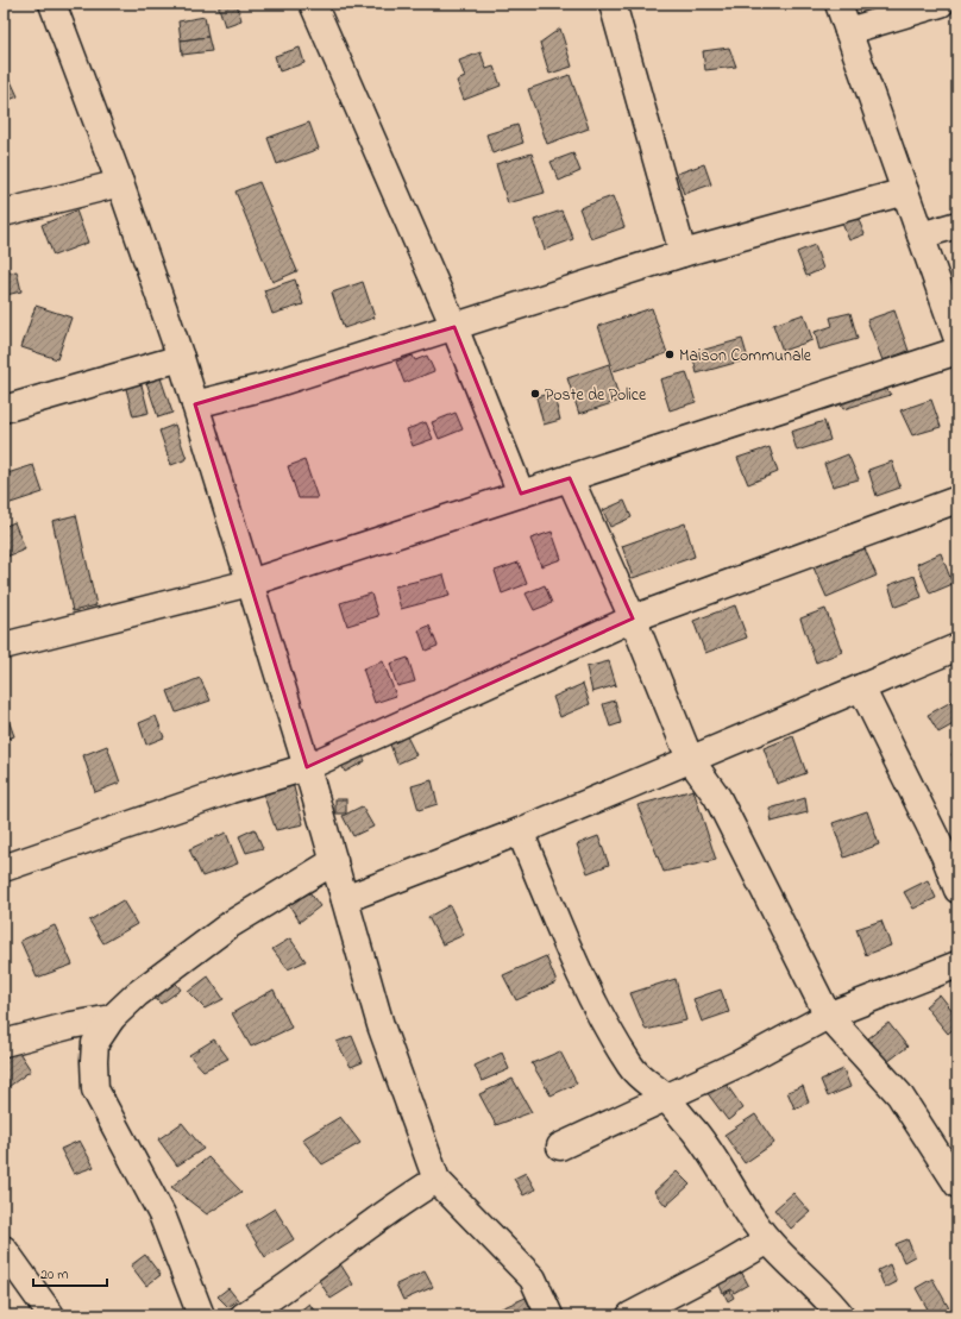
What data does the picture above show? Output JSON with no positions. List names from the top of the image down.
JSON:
{
  "places": ["Maison Communale", "Poste de Police"],
  "scale_bar": "20 m"
}
